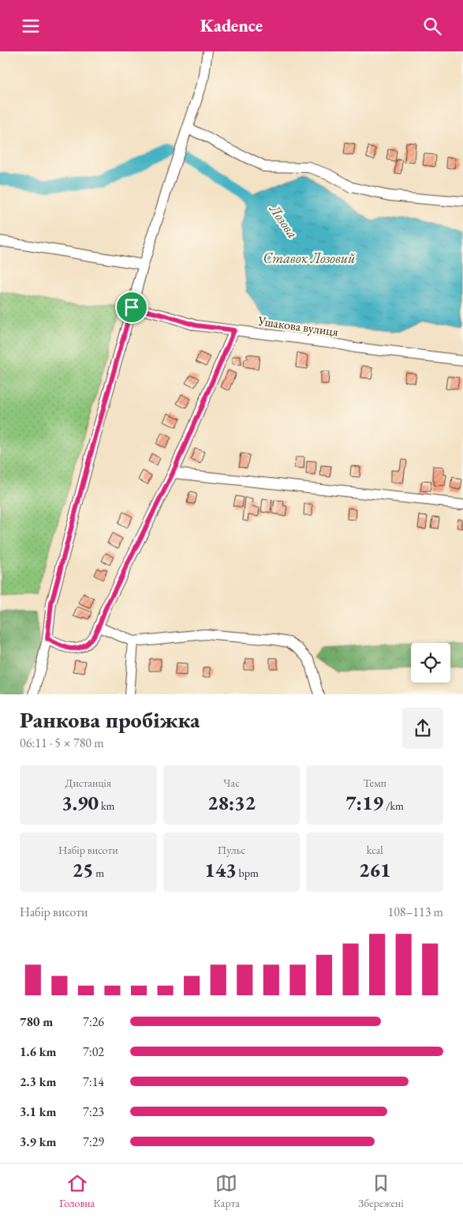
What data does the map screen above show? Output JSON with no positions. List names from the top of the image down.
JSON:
{
  "streets": {
    "street": ["Ушакова вулиця"]
  },
  "water": ["Лозова", "Ставок Лозовий"],
  "page": {
    "header": "Kadence",
    "heading": ["Ранкова пробіжка", "06:11 · 5 × 780 m"],
    "stats": [
      ["Дистанція", "3.90 km"],
      ["Час", "28:32"],
      ["Темп", "7:19 /km"],
      ["Набір висоти", "25 m"],
      ["Пульс", "143 bpm"],
      ["kcal", "261"]
    ],
    "chart": ["Набір висоти", "108–113 m"],
    "list": [
      {
        "name": "780 m",
        "note": "7:26"
      },
      {
        "name": "1.6 km",
        "note": "7:02"
      },
      {
        "name": "2.3 km",
        "note": "7:14"
      },
      {
        "name": "3.1 km",
        "note": "7:23"
      },
      {
        "name": "3.9 km",
        "note": "7:29"
      }
    ],
    "tabs": ["Головна", "Карта", "Збережені"]
  }
}
